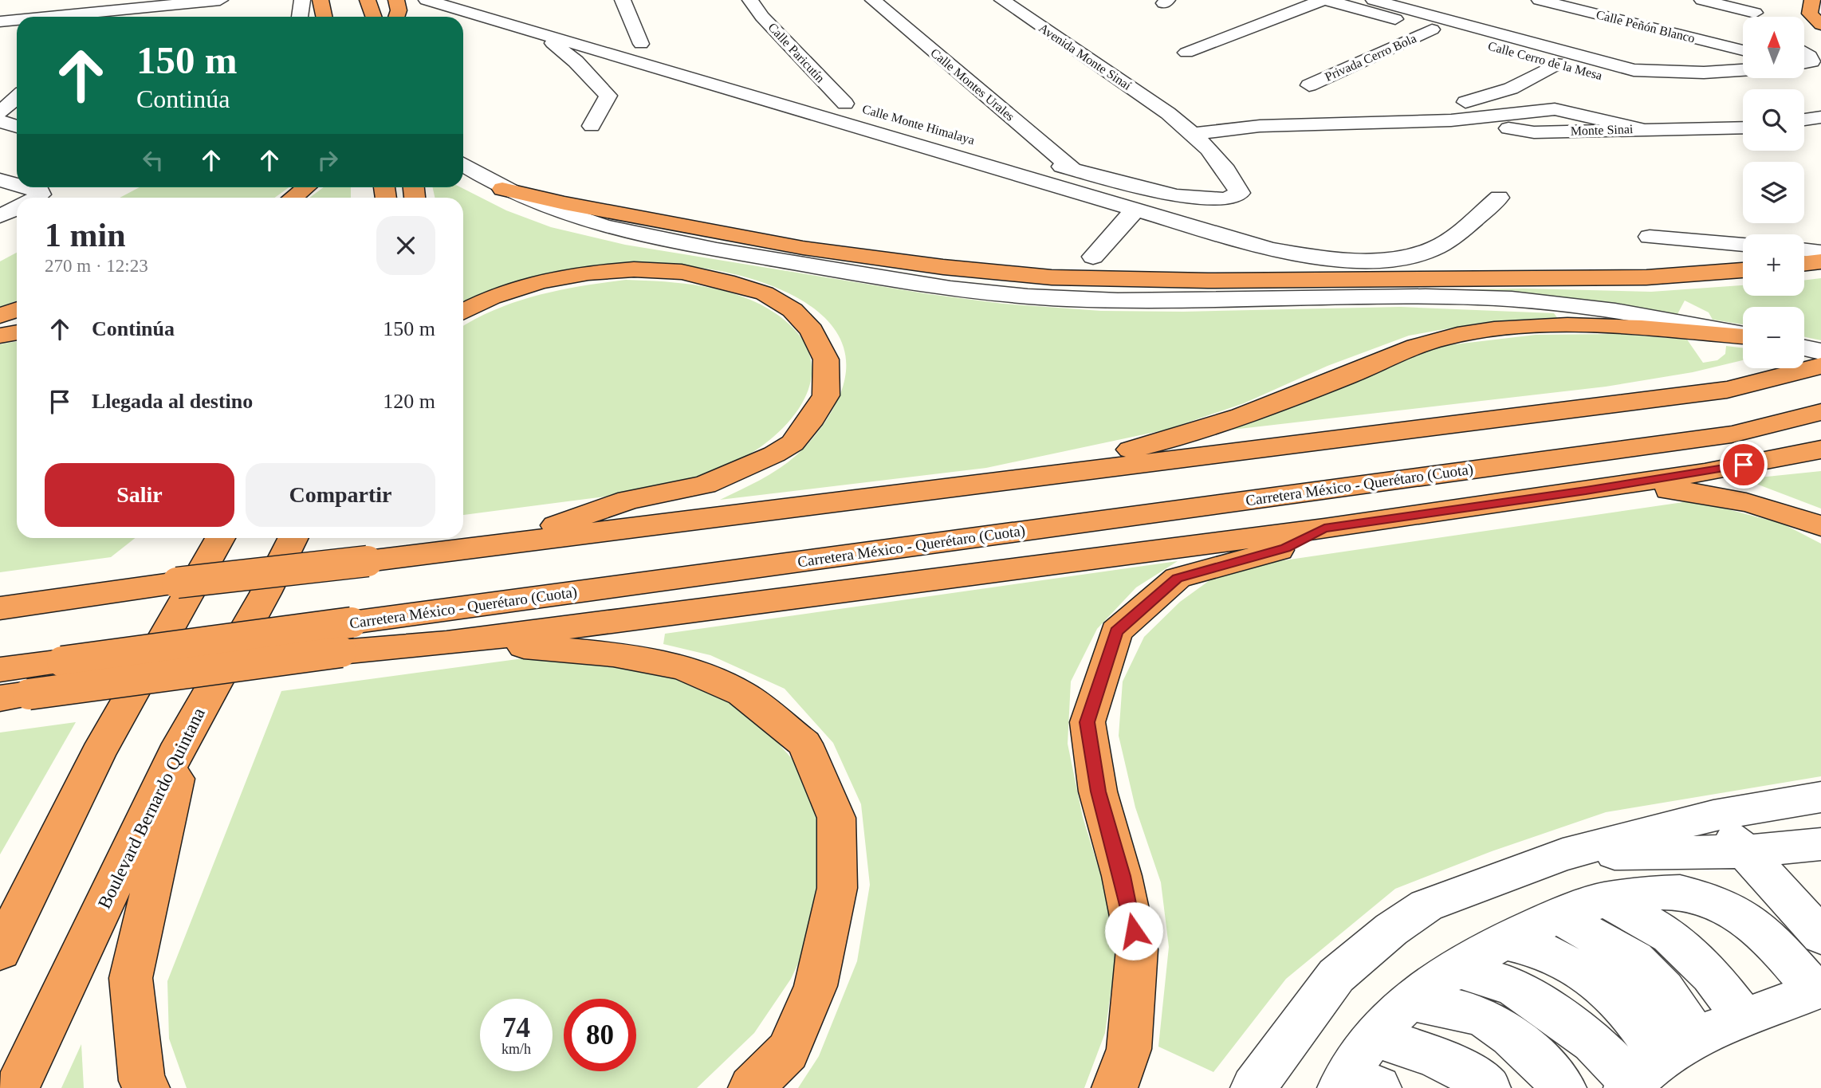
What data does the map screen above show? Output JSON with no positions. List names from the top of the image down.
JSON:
{
  "streets": {
    "highway": ["Carretera México - Querétaro (Cuota)", "Boulevard Bernardo Quintana"],
    "street": [
      "Calle Peñón Blanco",
      "Calle Paricutín",
      "Avenida Monte Sinaí",
      "Privada Cerro Bola",
      "Calle Cerro de la Mesa",
      "Calle Montes Urales",
      "Calle Monte Himalaya",
      "Monte Sinai"
    ]
  },
  "crossings": [
    ["Calle Paricutín", "Calle Monte Himalaya"],
    ["Avenida Monte Sinaí", "Monte Sinai"],
    ["Privada Cerro Bola", "Calle Cerro de la Mesa"]
  ],
  "north": "top",
  "page": {
    "map_buttons": ["+", "−"],
    "turn": ["150 m", "Continúa"],
    "heading": ["1 min", "270 m · 12:23"],
    "list": [
      {
        "name": "Continúa",
        "value": "150 m"
      },
      {
        "name": "Llegada al destino",
        "value": "120 m"
      }
    ],
    "buttons": ["Salir", "Compartir"],
    "speed": "74 km/h",
    "limit": "80"
  }
}
